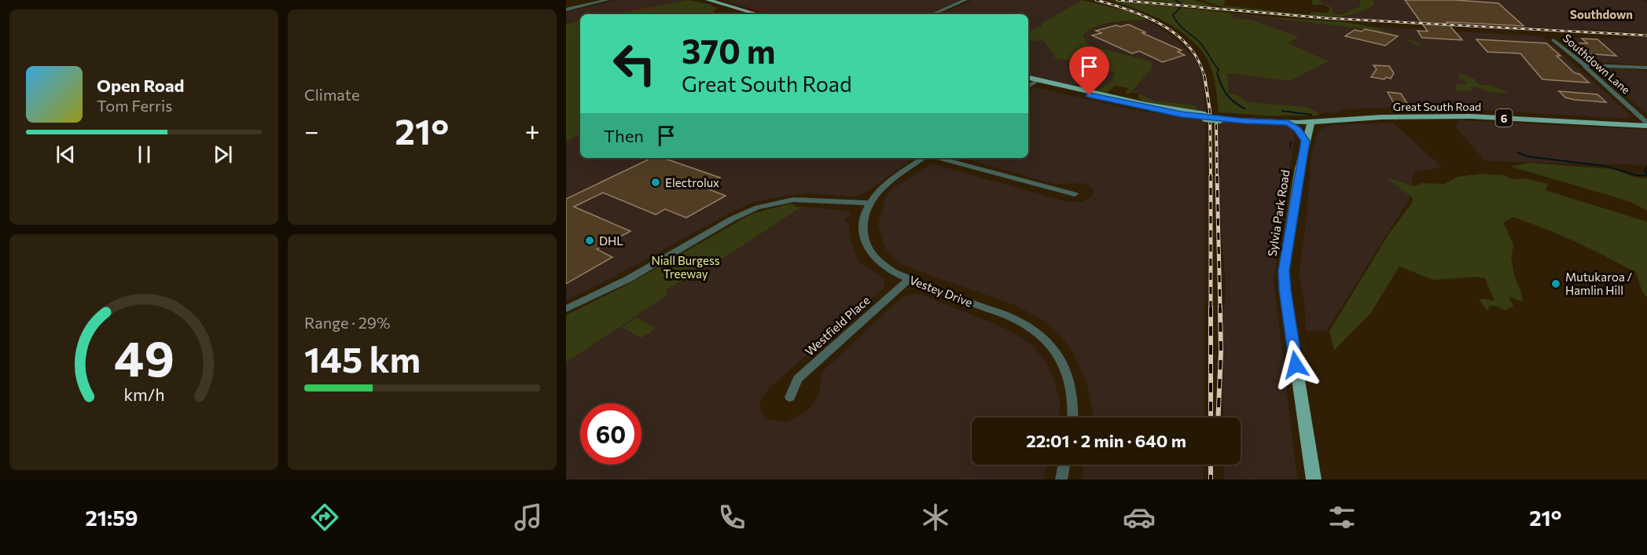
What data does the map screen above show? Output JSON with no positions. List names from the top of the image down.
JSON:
{
  "streets": {
    "main road": ["Great South Road", "6", "Sylvia Park Road"],
    "street": ["Southdown Lane", "Vestey Drive", "Westfield Place"]
  },
  "crossings": [
    ["Southdown Lane", "Great South Road"],
    ["Great South Road", "Sylvia Park Road"],
    ["Vestey Drive", "Westfield Place"]
  ],
  "districts": ["Southdown"],
  "parks": ["Niall Burgess Treeway"],
  "places": ["Electrolux", "DHL", "Mutukaroa / Hamlin Hill"],
  "page": {
    "tile": [
      "Climate",
      ["Range · 29%", "145 km"]
    ],
    "turn": ["370 m", "Great South Road"],
    "song": ["Open Road", "Tom Ferris"],
    "heat": ["−", "21°", "+"],
    "then": "Then",
    "limit": "60",
    "trip": "22:01 · 2 min · 640 m",
    "tabs": ["21:59", "21°"],
    "gauge": ["49", "km/h"]
  }
}
